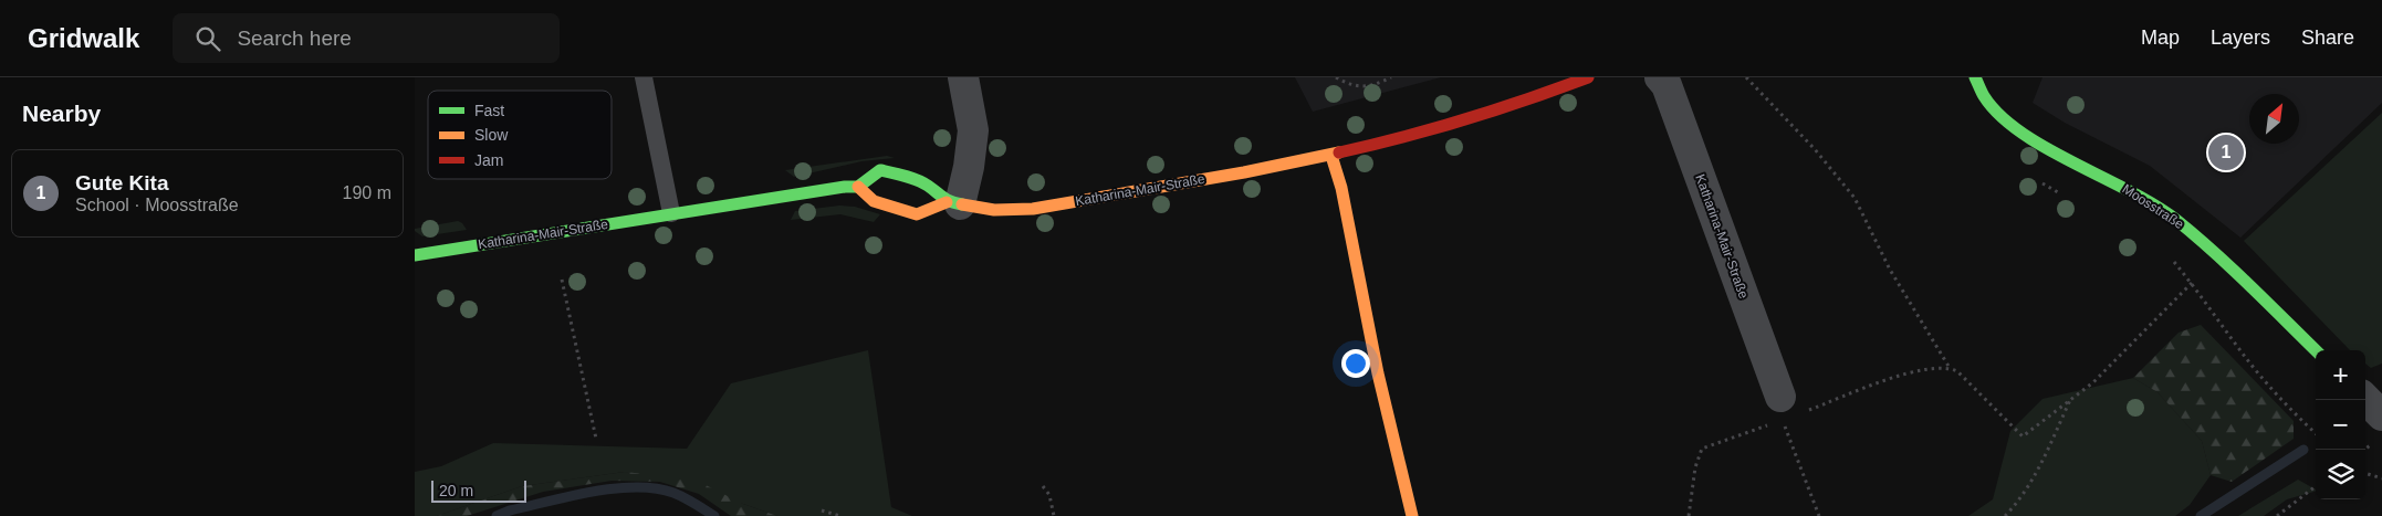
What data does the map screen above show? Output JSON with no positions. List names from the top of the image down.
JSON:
{
  "streets": {
    "street": ["Katharina-Mair-Straße", "Moosstraße"]
  },
  "legend": ["Fast", "Slow", "Jam"],
  "scale_bar": "20 m",
  "north": "top right",
  "page": {
    "header": "Gridwalk",
    "search": "Search here",
    "nav": ["Map", "Layers", "Share"],
    "heading": "Nearby",
    "pins": "1",
    "list": [
      {
        "mark": "1",
        "name": "Gute Kita",
        "note": "School · Moosstraße",
        "value": "190 m"
      }
    ],
    "map_buttons": ["+", "−"],
    "scale": "20 m"
  }
}
